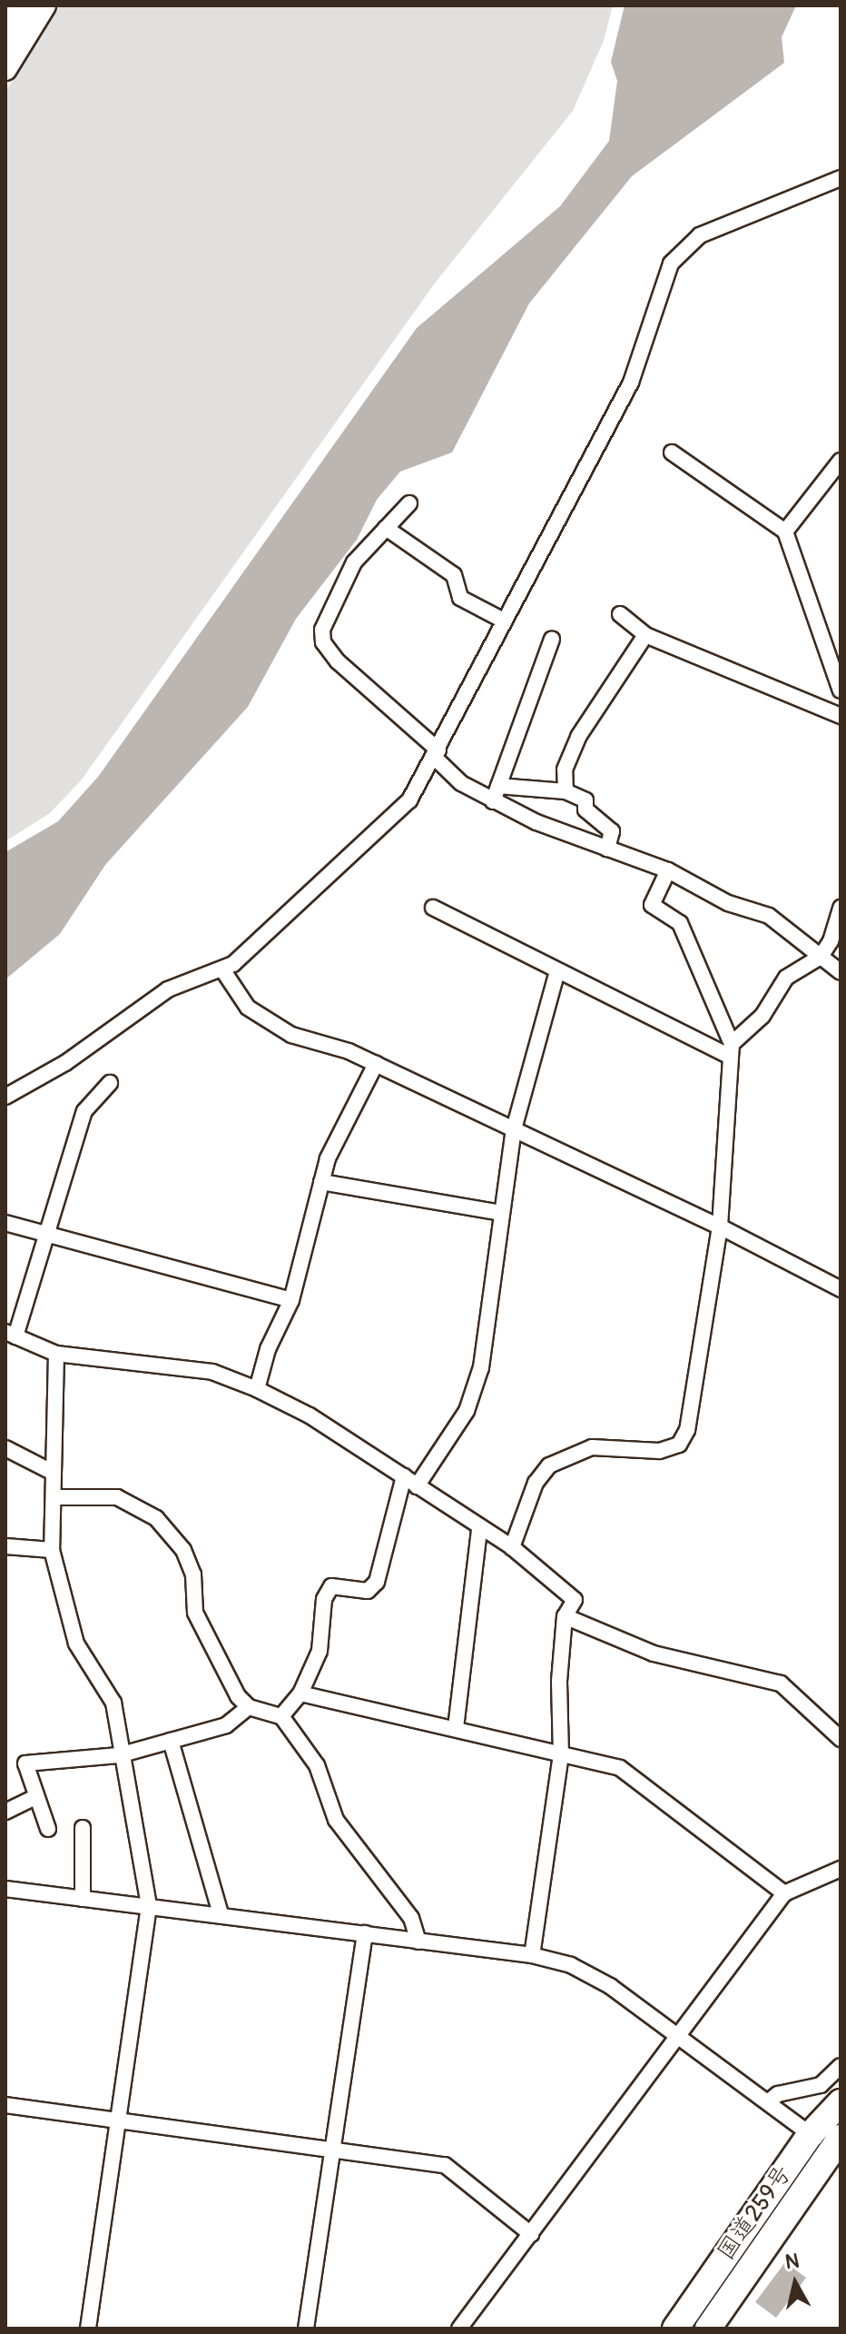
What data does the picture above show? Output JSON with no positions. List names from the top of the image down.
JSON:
{
  "streets": {
    "highway": ["国道259号"]
  },
  "north": "top"
}
